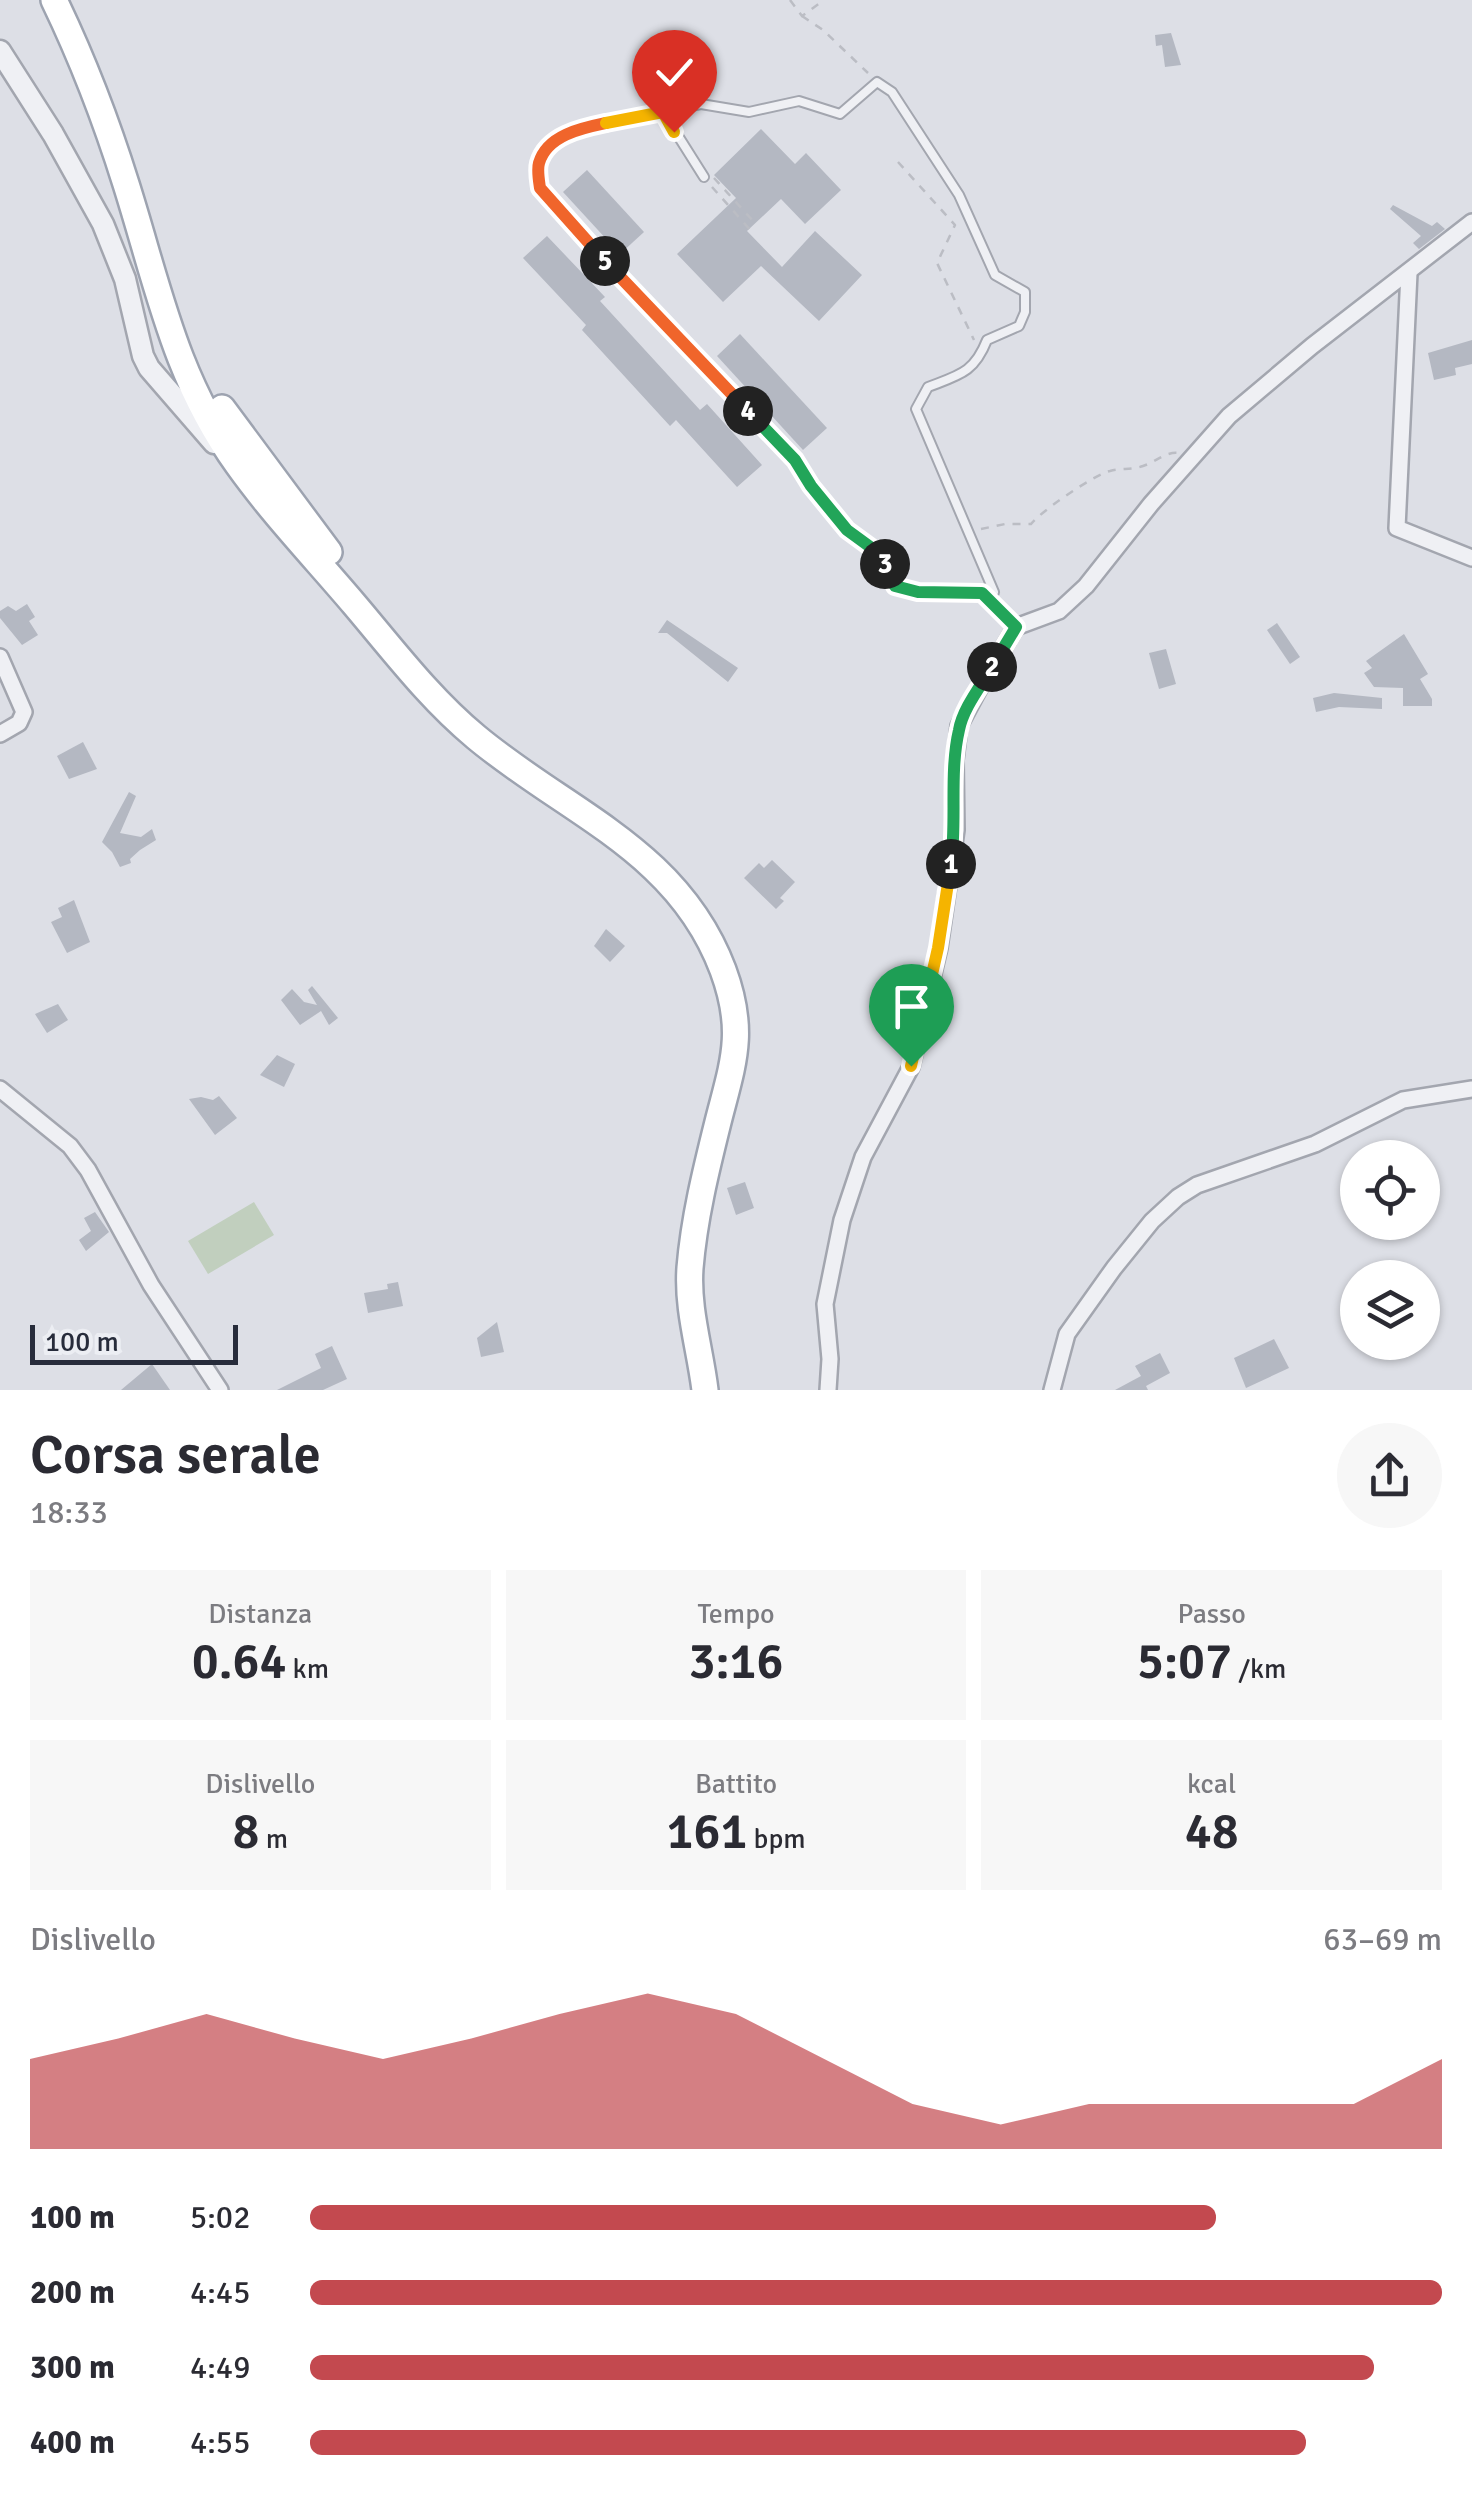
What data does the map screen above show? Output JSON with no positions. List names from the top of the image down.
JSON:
{
  "scale_bar": "100 m",
  "page": {
    "pins": [
      "5",
      "4",
      "3",
      "2",
      "1"
    ],
    "scale": "100 m",
    "heading": ["Corsa serale", "18:33"],
    "stats": [
      ["Distanza", "0.64 km"],
      ["Tempo", "3:16"],
      ["Passo", "5:07 /km"],
      ["Dislivello", "8 m"],
      ["Battito", "161 bpm"],
      ["kcal", "48"]
    ],
    "chart": ["Dislivello", "63–69 m"],
    "list": [
      {
        "name": "100 m",
        "note": "5:02"
      },
      {
        "name": "200 m",
        "note": "4:45"
      },
      {
        "name": "300 m",
        "note": "4:49"
      },
      {
        "name": "400 m",
        "note": "4:55"
      }
    ]
  }
}
